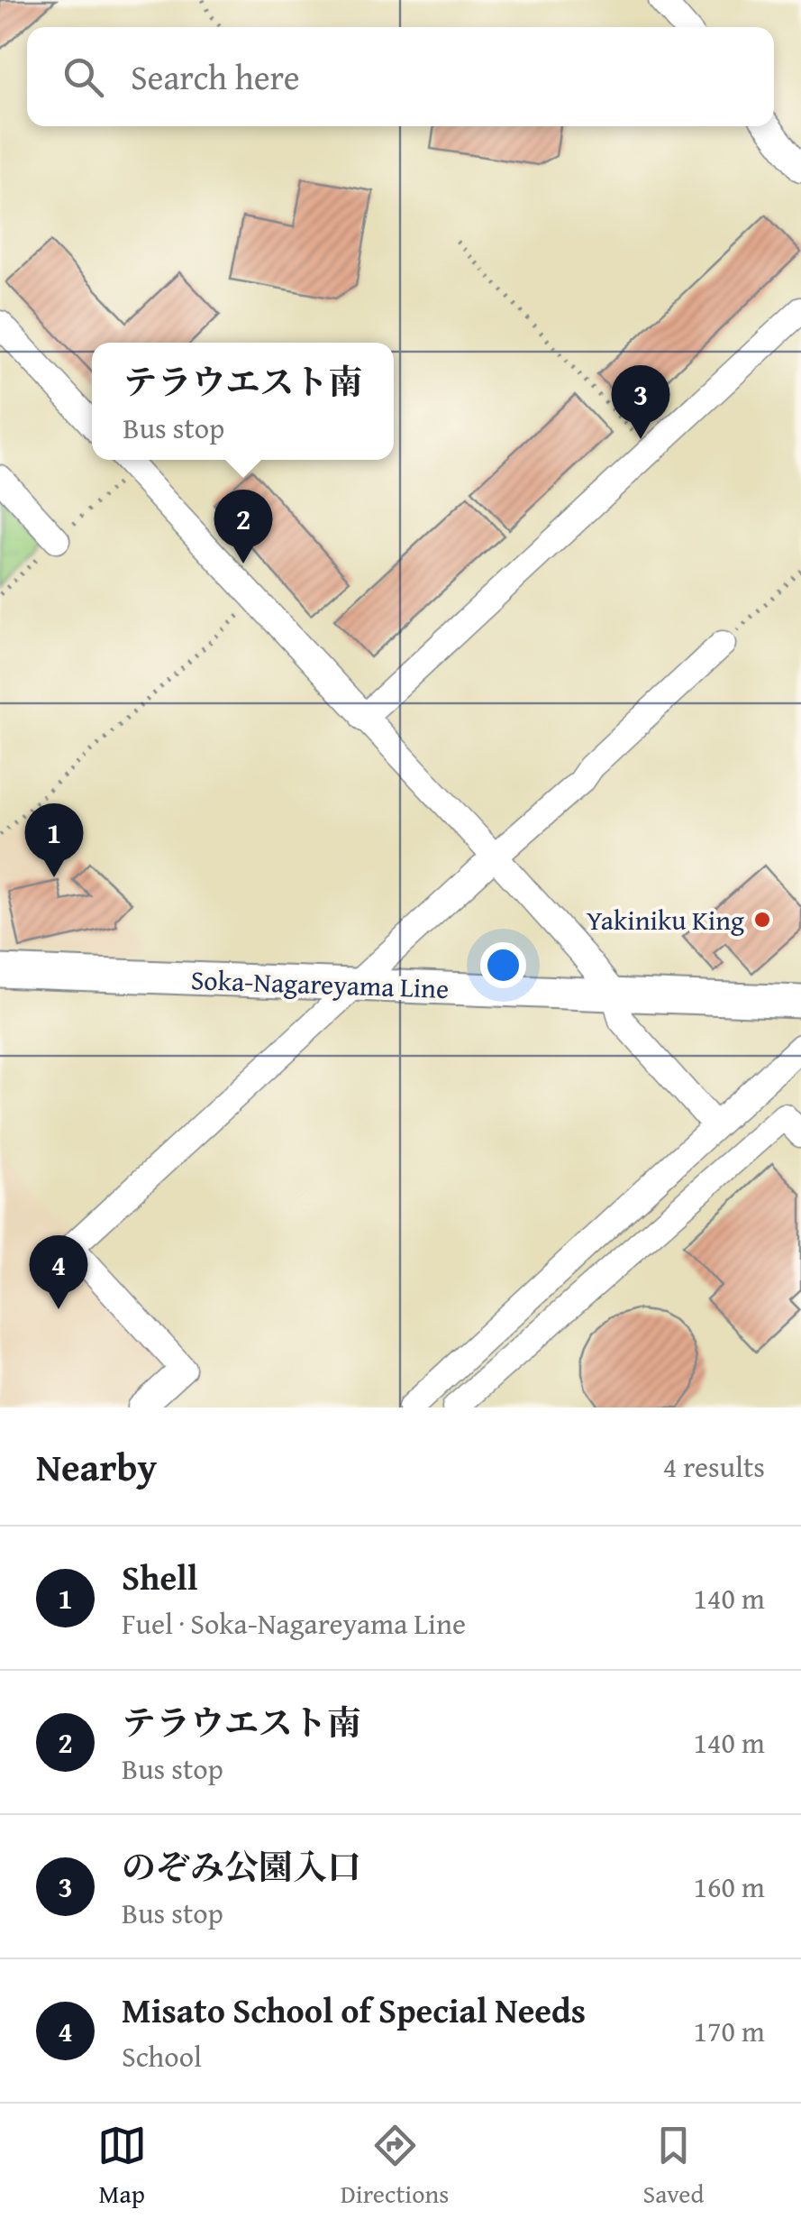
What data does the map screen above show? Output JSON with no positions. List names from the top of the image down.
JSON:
{
  "streets": {
    "main road": ["Soka-Nagareyama Line"]
  },
  "places": ["Yakiniku King"],
  "page": {
    "search": "Search here",
    "popup": ["テラウエスト南", "Bus stop"],
    "pins": [
      "3",
      "2",
      "1",
      "4"
    ],
    "heading": ["Nearby", "4 results"],
    "list": [
      {
        "mark": "1",
        "name": "Shell",
        "note": "Fuel · Soka-Nagareyama Line",
        "value": "140 m"
      },
      {
        "mark": "2",
        "name": "テラウエスト南",
        "note": "Bus stop",
        "value": "140 m"
      },
      {
        "mark": "3",
        "name": "のぞみ公園入口",
        "note": "Bus stop",
        "value": "160 m"
      },
      {
        "mark": "4",
        "name": "Misato School of Special Needs",
        "note": "School",
        "value": "170 m"
      }
    ],
    "nav": ["Map", "Directions", "Saved"]
  }
}
